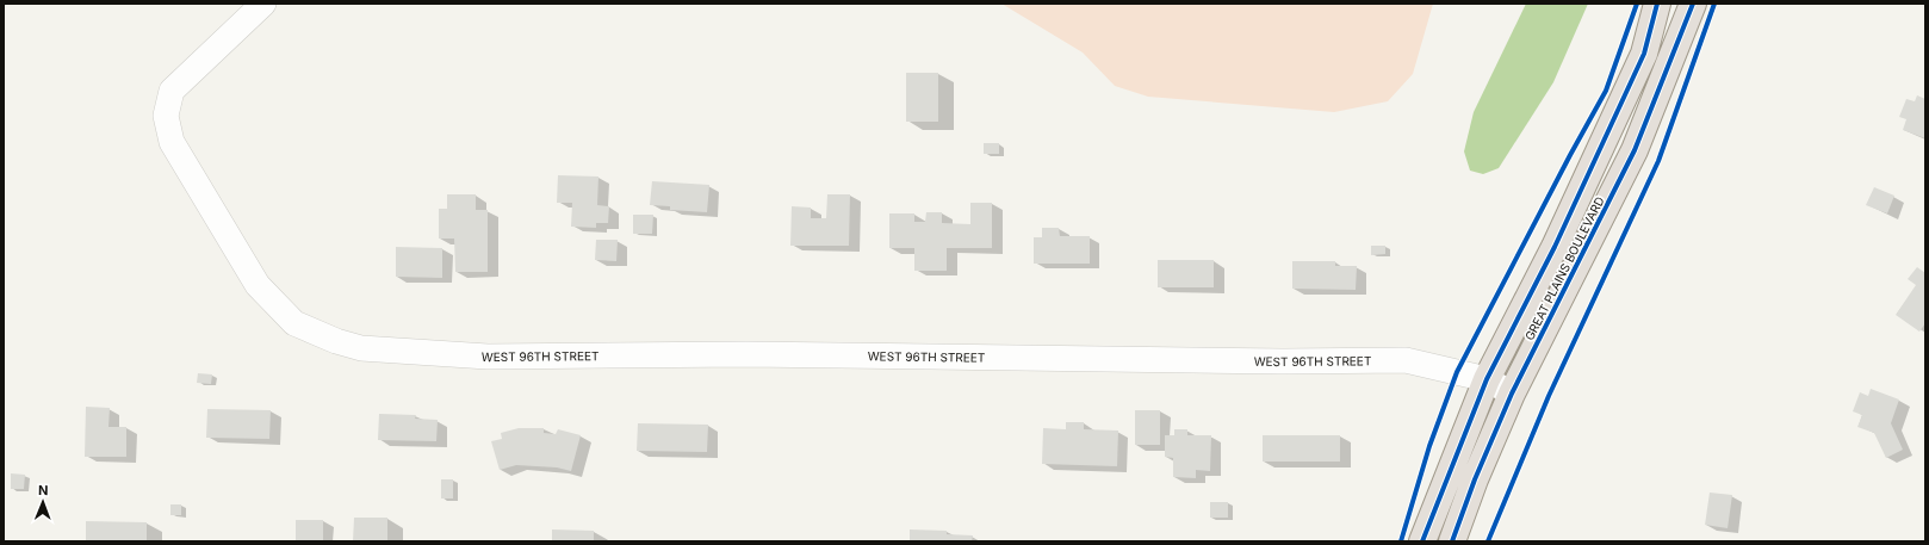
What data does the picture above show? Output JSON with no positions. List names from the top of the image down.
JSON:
{
  "streets": {
    "main road": ["GREAT PLAINS BOULEVARD"],
    "street": ["WEST 96TH STREET"]
  },
  "crossings": [
    ["GREAT PLAINS BOULEVARD", "WEST 96TH STREET"]
  ],
  "north": "top"
}
